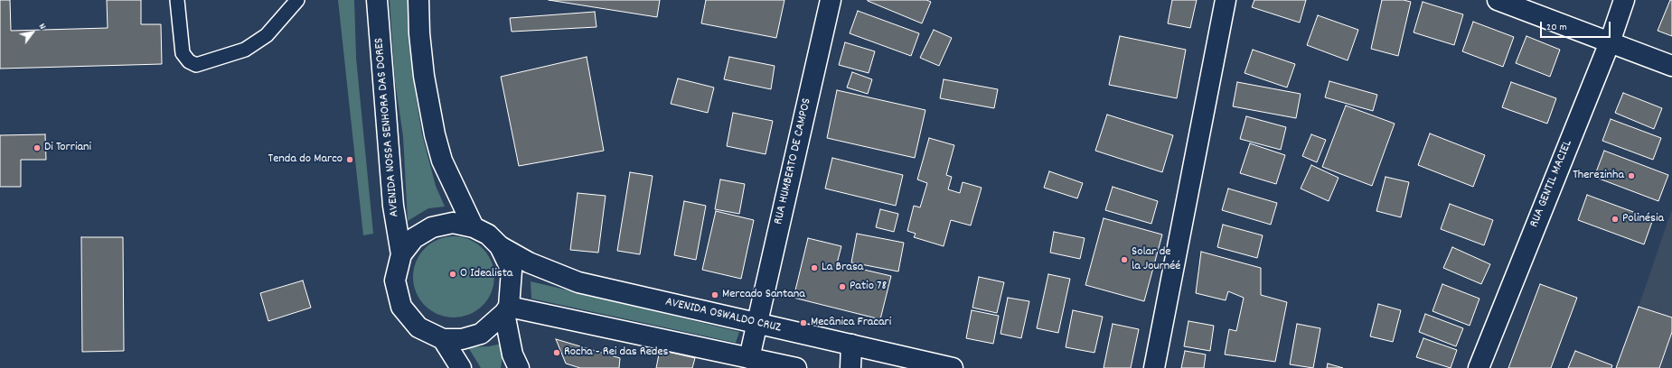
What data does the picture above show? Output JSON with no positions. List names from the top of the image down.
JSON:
{
  "streets": {
    "street": [
      "AVENIDA NOSSA SENHORA DAS DORES",
      "RUA HUMBERTO DE CAMPOS",
      "RUA GENTIL MACIEL",
      "AVENIDA OSWALDO CRUZ"
    ]
  },
  "crossings": [
    ["AVENIDA NOSSA SENHORA DAS DORES", "AVENIDA OSWALDO CRUZ"],
    ["RUA HUMBERTO DE CAMPOS", "AVENIDA OSWALDO CRUZ"]
  ],
  "places": [
    "Di Torriani",
    "Tenda do Marco",
    "Therezinha",
    "Polinésia",
    "Solar de la Journéé",
    "La Brasa",
    "O Idealista",
    "Patio 78",
    "Mercado Santana",
    "Mecânica Fracari",
    "Rocha - Rei das Redes"
  ],
  "scale_bar": "20 m",
  "north": "top right"
}
